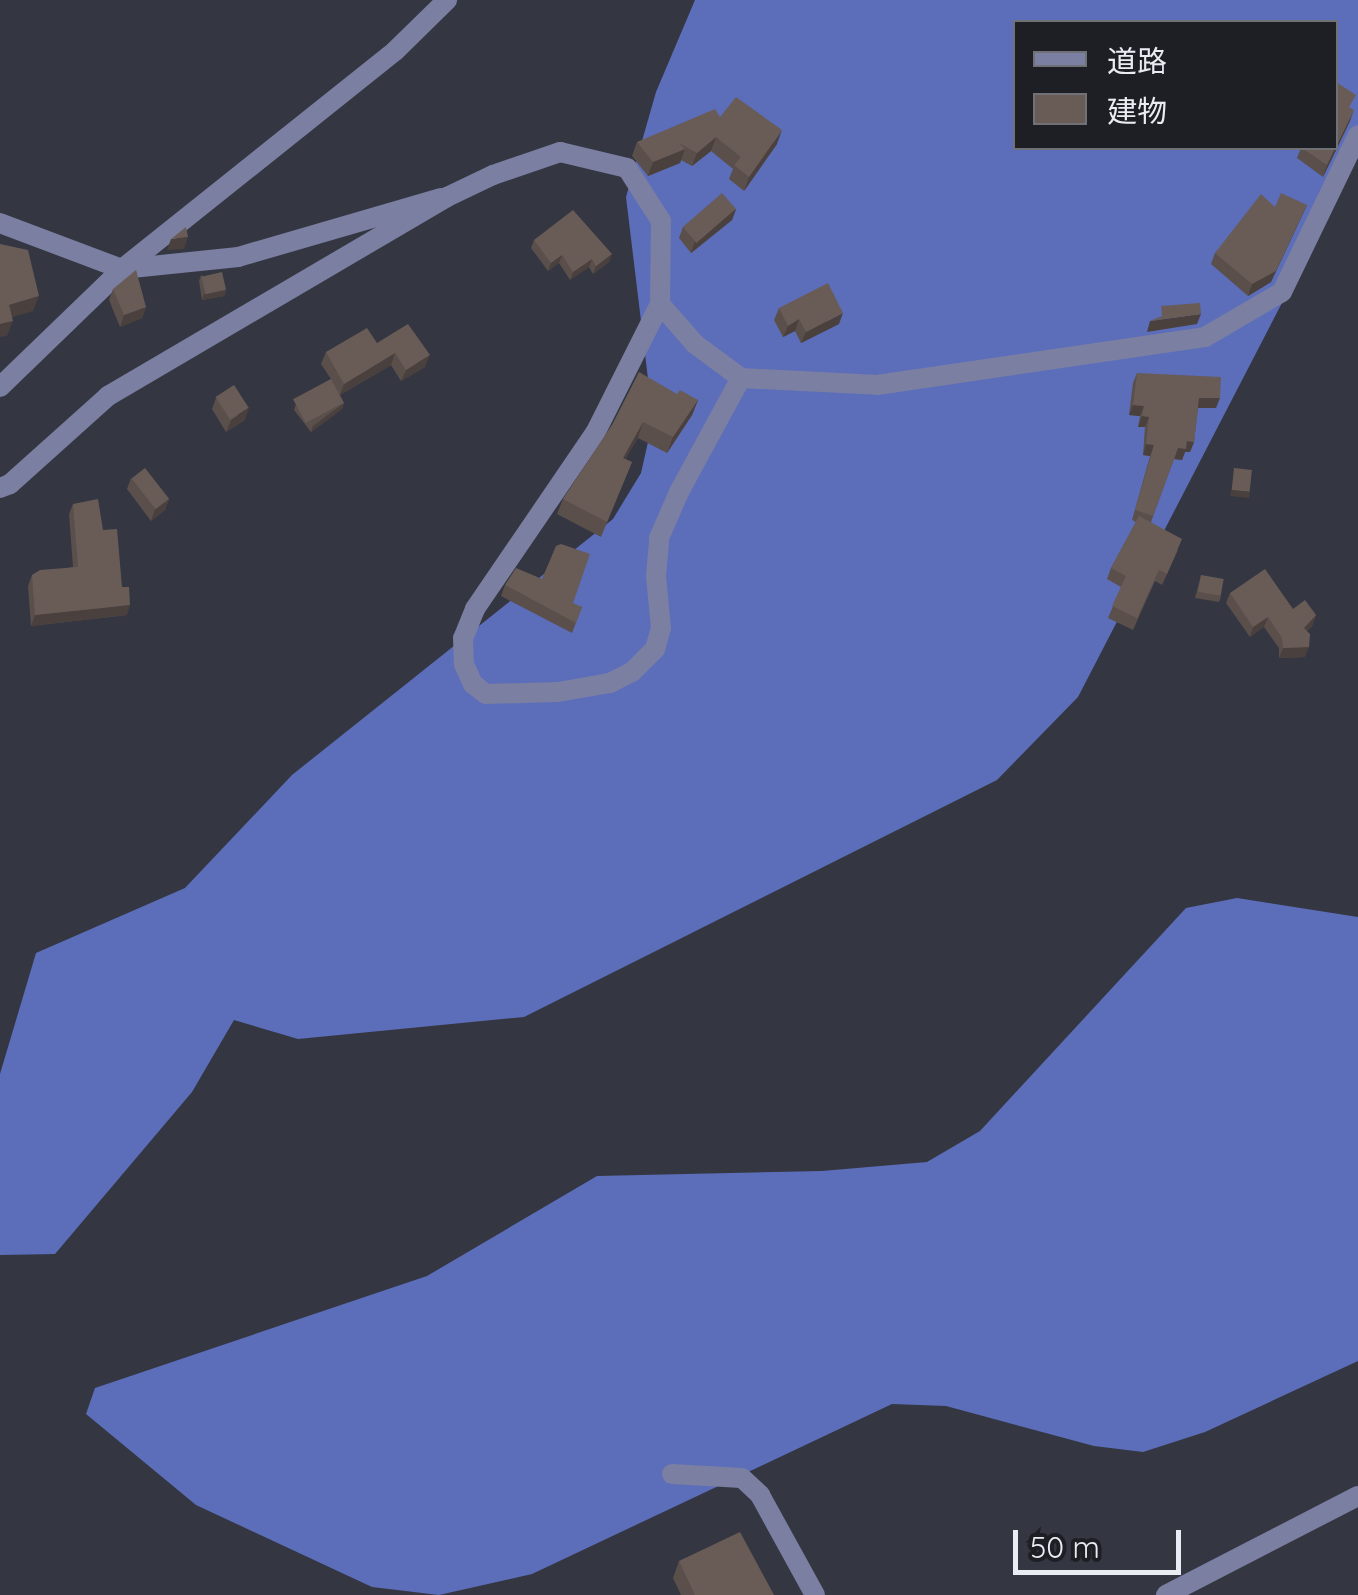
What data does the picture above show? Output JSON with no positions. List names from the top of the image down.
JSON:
{
  "legend": ["道路", "建物"],
  "scale_bar": "50 m"
}
